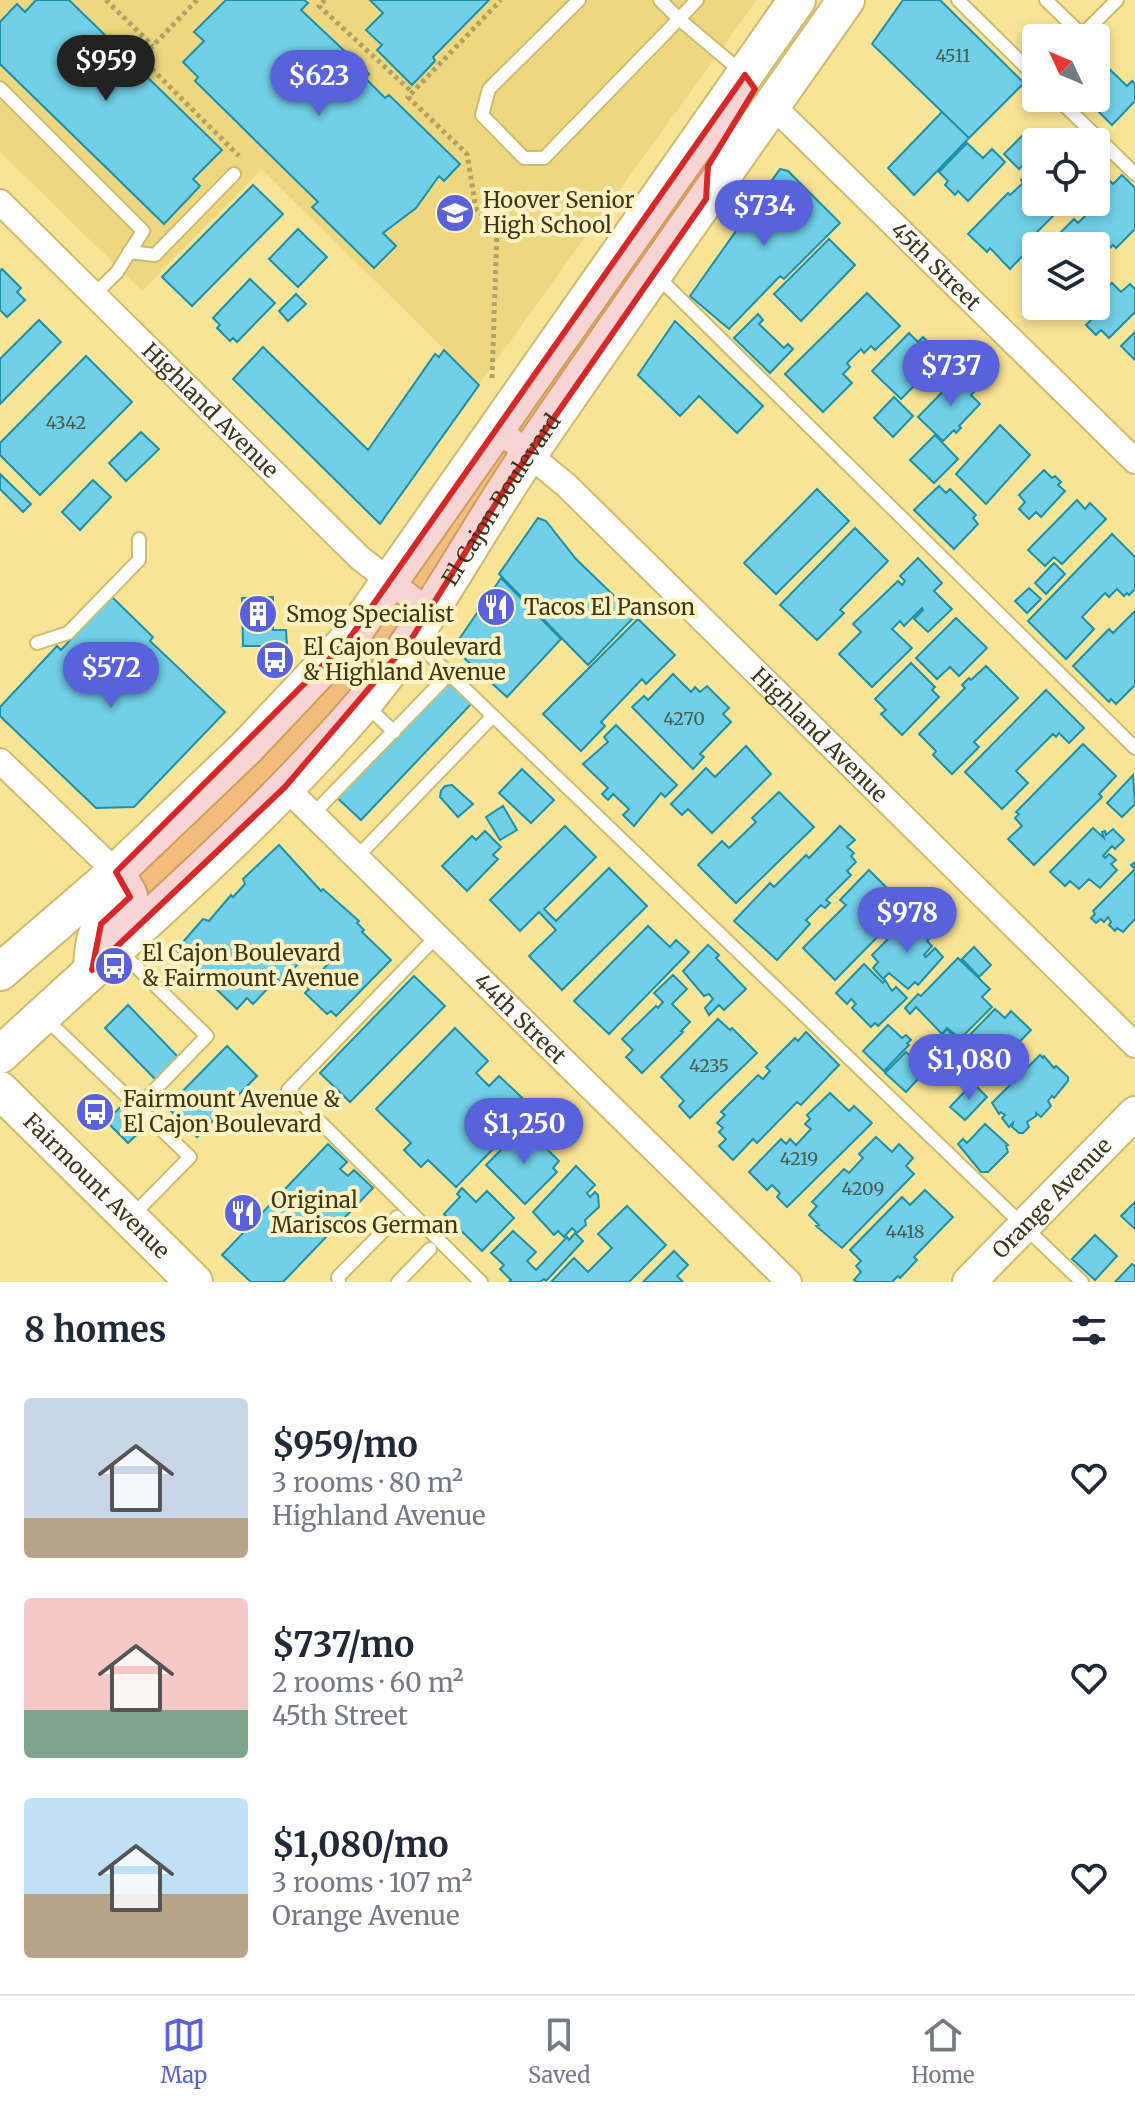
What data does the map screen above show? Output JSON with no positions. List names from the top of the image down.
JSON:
{
  "streets": {
    "main road": ["El Cajon Boulevard", "Fairmount Avenue", "Orange Avenue"],
    "street": ["45th Street", "Highland Avenue", "44th Street"]
  },
  "crossings": [
    ["45th Street", "El Cajon Boulevard"],
    ["Highland Avenue", "El Cajon Boulevard"],
    ["El Cajon Boulevard", "44th Street"]
  ],
  "places": {
    "school or university": ["Hoover Senior High School"],
    "restaurant": ["Tacos El Panson", "Original Mariscos German"],
    "building": ["Smog Specialist"],
    "bus stop": ["El Cajon Boulevard & Highland Avenue", "El Cajon Boulevard & Fairmount Avenue", "Fairmount Avenue & El Cajon Boulevard"]
  },
  "house_numbers": [
    "4511",
    "4342",
    "4270",
    "4235",
    "4219",
    "4209",
    "4418"
  ],
  "north": "top left",
  "page": {
    "price": [
      "$959",
      "$623",
      "$734",
      "$737",
      "$572",
      "$978",
      "$1,080",
      "$1,250"
    ],
    "heading": "8 homes",
    "list": [
      {
        "name": "$959/mo",
        "note": "3 rooms · 80 m² · Highland Avenue"
      },
      {
        "name": "$737/mo",
        "note": "2 rooms · 60 m² · 45th Street"
      },
      {
        "name": "$1,080/mo",
        "note": "3 rooms · 107 m² · Orange Avenue"
      }
    ],
    "tabs": ["Map", "Saved", "Home"]
  }
}
